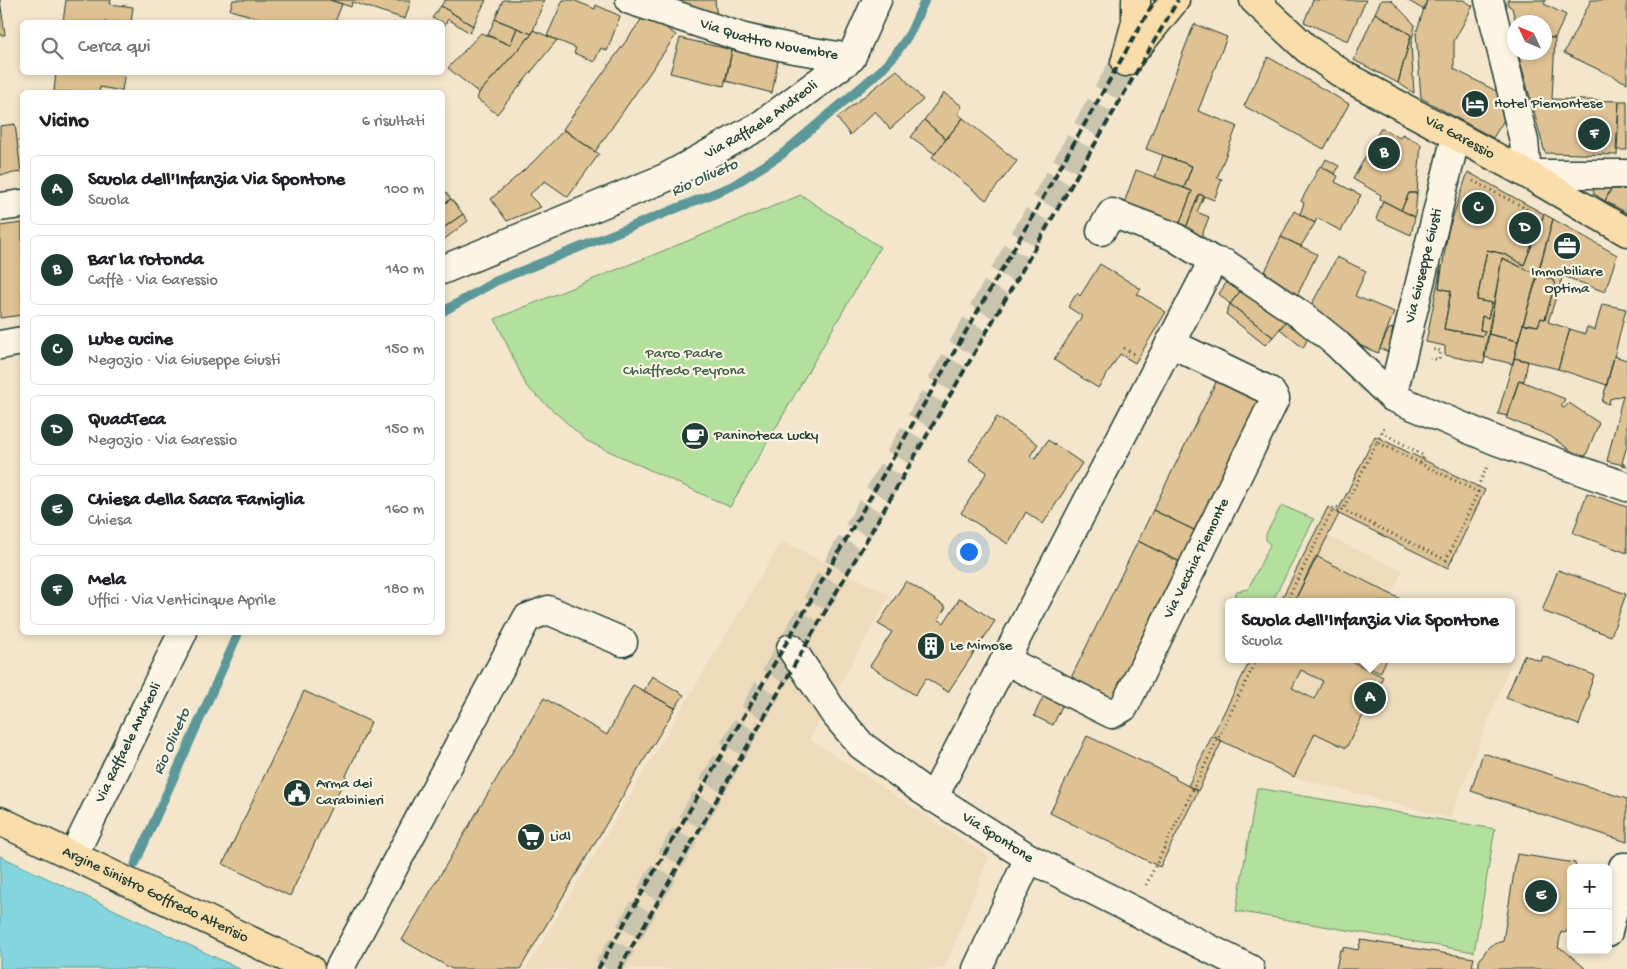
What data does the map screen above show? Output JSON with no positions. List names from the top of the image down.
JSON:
{
  "streets": {
    "main road": ["Via Garessio", "Argine Sinistro Goffredo Alterisio"],
    "street": [
      "Via Quattro Novembre",
      "Via Raffaele Andreoli",
      "Via Giuseppe Giusti",
      "Via Vecchia Piemonte",
      "Via Spontone"
    ]
  },
  "crossings": [
    ["Via Quattro Novembre", "Via Raffaele Andreoli"],
    ["Via Raffaele Andreoli", "Argine Sinistro Goffredo Alterisio"],
    ["Via Garessio", "Via Giuseppe Giusti"]
  ],
  "water": ["Rio Oliveto"],
  "parks": ["Parco Padre Chiaffredo Peyrona"],
  "places": {
    "hotel": ["Hotel Piemontese"],
    "office": ["Immobiliare Optima"],
    "cafe": ["Paninoteca Lucky"],
    "building": ["Le Mimose"],
    "public building": ["Arma dei Carabinieri"],
    "supermarket": ["Lidl"]
  },
  "north": "top left",
  "page": {
    "search": "Cerca qui",
    "heading": ["Vicino", "6 risultati"],
    "pins": [
      "F",
      "B",
      "C",
      "D",
      "A",
      "E"
    ],
    "list": [
      {
        "mark": "A",
        "name": "Scuola dell'Infanzia Via Spontone",
        "note": "Scuola",
        "value": "100 m"
      },
      {
        "mark": "B",
        "name": "Bar la rotonda",
        "note": "Caffè · Via Garessio",
        "value": "140 m"
      },
      {
        "mark": "C",
        "name": "Lube cucine",
        "note": "Negozio · Via Giuseppe Giusti",
        "value": "150 m"
      },
      {
        "mark": "D",
        "name": "QuadTeca",
        "note": "Negozio · Via Garessio",
        "value": "150 m"
      },
      {
        "mark": "E",
        "name": "Chiesa della Sacra Famiglia",
        "note": "Chiesa",
        "value": "160 m"
      },
      {
        "mark": "F",
        "name": "Mela",
        "note": "Uffici · Via Venticinque Aprile",
        "value": "180 m"
      }
    ],
    "popup": ["Scuola dell'Infanzia Via Spontone", "Scuola"],
    "map_buttons": ["+", "−"]
  }
}
